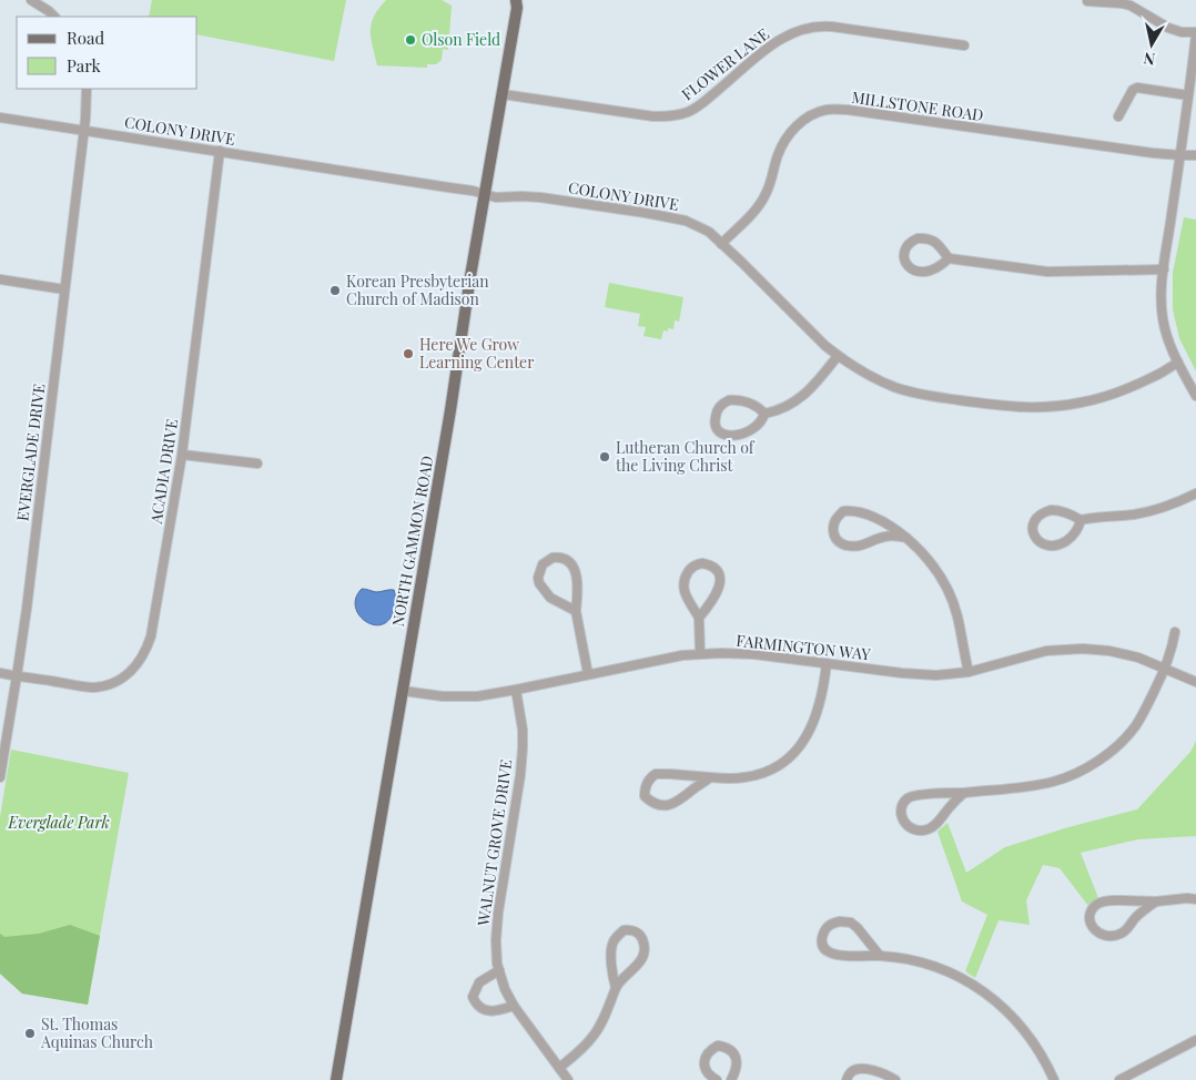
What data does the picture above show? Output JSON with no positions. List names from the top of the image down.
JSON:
{
  "streets": {
    "main road": ["NORTH GAMMON ROAD"],
    "street": [
      "FLOWER LANE",
      "MILLSTONE ROAD",
      "COLONY DRIVE",
      "EVERGLADE DRIVE",
      "ACADIA DRIVE",
      "FARMINGTON WAY",
      "WALNUT GROVE DRIVE"
    ]
  },
  "crossings": [
    ["FLOWER LANE", "NORTH GAMMON ROAD"],
    ["MILLSTONE ROAD", "COLONY DRIVE"],
    ["COLONY DRIVE", "EVERGLADE DRIVE"],
    ["COLONY DRIVE", "ACADIA DRIVE"],
    ["COLONY DRIVE", "NORTH GAMMON ROAD"],
    ["EVERGLADE DRIVE", "ACADIA DRIVE"],
    ["NORTH GAMMON ROAD", "FARMINGTON WAY"],
    ["FARMINGTON WAY", "WALNUT GROVE DRIVE"]
  ],
  "parks": ["Everglade Park"],
  "places": [
    "Olson Field",
    "Korean Presbyterian Church of Madison",
    "Here We Grow Learning Center",
    "Lutheran Church of the Living Christ",
    "St. Thomas Aquinas Church"
  ],
  "legend": ["Road", "Park"],
  "north": "bottom"
}
